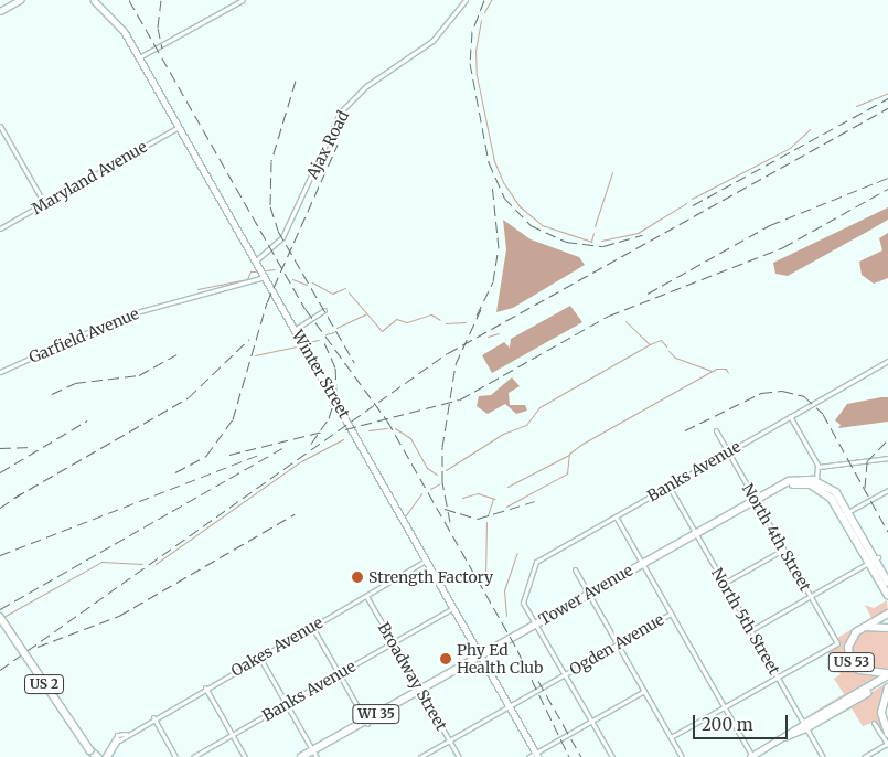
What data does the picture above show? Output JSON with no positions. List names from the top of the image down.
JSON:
{
  "streets": {
    "highway": ["US 53"],
    "main road": ["Tower Avenue", "US 2", "WI 35"],
    "street": [
      "Ajax Road",
      "Maryland Avenue",
      "Garfield Avenue",
      "Winter Street",
      "Banks Avenue",
      "North 4th Street",
      "North 5th Street",
      "Ogden Avenue",
      "Oakes Avenue",
      "Broadway Street"
    ]
  },
  "crossings": [
    ["Ajax Road", "Winter Street"],
    ["Maryland Avenue", "Winter Street"],
    ["Garfield Avenue", "Winter Street"],
    ["Winter Street", "Banks Avenue"],
    ["Winter Street", "Tower Avenue"],
    ["Winter Street", "Ogden Avenue"],
    ["Winter Street", "Oakes Avenue"],
    ["Banks Avenue", "North 4th Street"],
    ["Banks Avenue", "Tower Avenue"],
    ["Banks Avenue", "North 5th Street"],
    ["Banks Avenue", "Broadway Street"],
    ["North 4th Street", "Tower Avenue"],
    ["North 4th Street", "North 5th Street"],
    ["Tower Avenue", "North 5th Street"],
    ["Tower Avenue", "Broadway Street"],
    ["Ogden Avenue", "Broadway Street"],
    ["Oakes Avenue", "Broadway Street"]
  ],
  "places": ["Strength Factory", "Phy Ed Health Club"],
  "scale_bar": "200 m"
}
